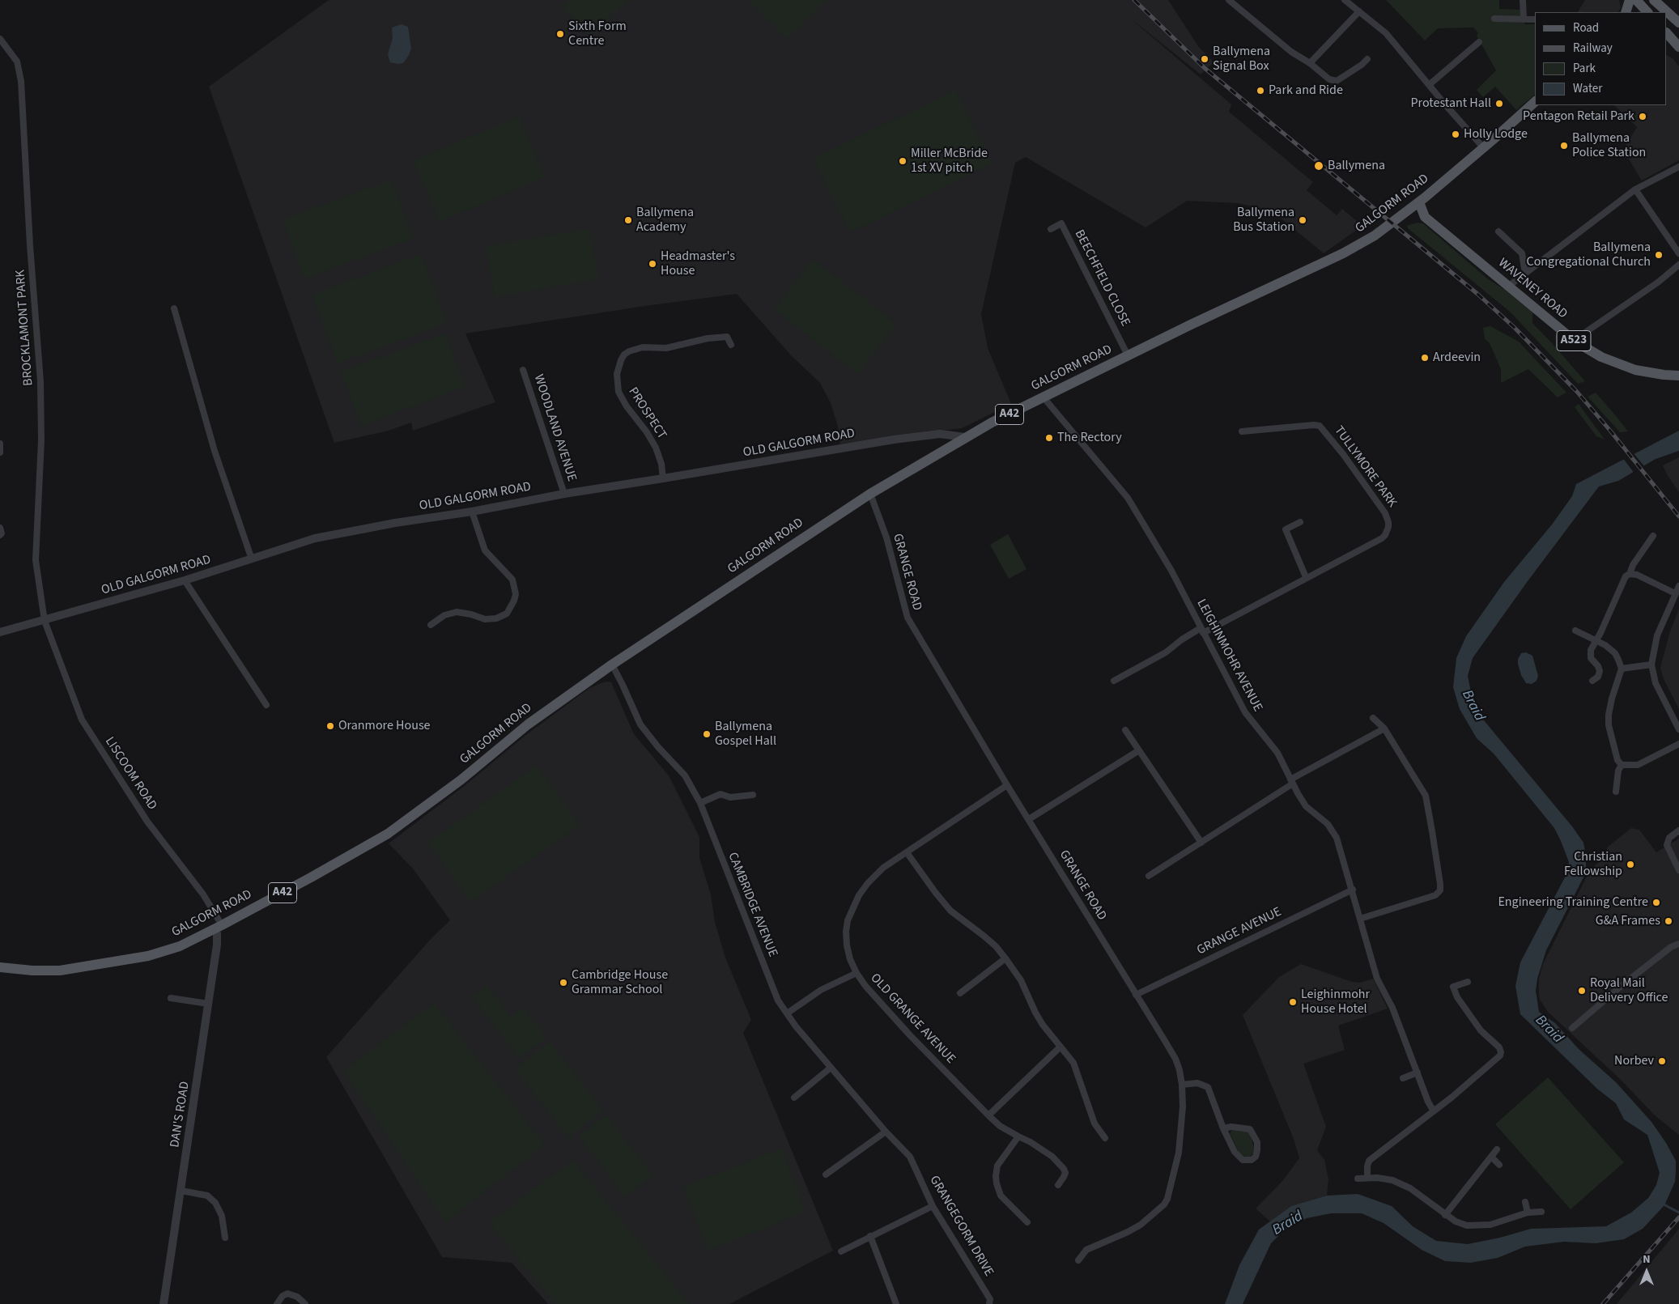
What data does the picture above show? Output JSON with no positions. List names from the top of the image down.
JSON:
{
  "streets": {
    "main road": [
      "GALGORM ROAD",
      "WAVENEY ROAD",
      "A523",
      "A42"
    ],
    "street": [
      "BEECHFIELD CLOSE",
      "BROCKLAMONT PARK",
      "PROSPECT",
      "WOODLAND AVENUE",
      "OLD GALGORM ROAD",
      "TULLYMORE PARK",
      "GRANGE ROAD",
      "LEIGHINMOHR AVENUE",
      "LISCOOM ROAD",
      "CAMBRIDGE AVENUE",
      "GRANGE AVENUE",
      "OLD GRANGE AVENUE",
      "DAN'S ROAD",
      "GRANGEGORM DRIVE"
    ]
  },
  "crossings": [
    ["GALGORM ROAD", "BEECHFIELD CLOSE"],
    ["GALGORM ROAD", "WAVENEY ROAD"],
    ["GALGORM ROAD", "OLD GALGORM ROAD"],
    ["GALGORM ROAD", "GRANGE ROAD"],
    ["GALGORM ROAD", "LEIGHINMOHR AVENUE"],
    ["GALGORM ROAD", "LISCOOM ROAD"],
    ["GALGORM ROAD", "CAMBRIDGE AVENUE"],
    ["GALGORM ROAD", "DAN'S ROAD"],
    ["BROCKLAMONT PARK", "OLD GALGORM ROAD"],
    ["BROCKLAMONT PARK", "LISCOOM ROAD"],
    ["PROSPECT", "OLD GALGORM ROAD"],
    ["WOODLAND AVENUE", "OLD GALGORM ROAD"],
    ["OLD GALGORM ROAD", "LISCOOM ROAD"],
    ["TULLYMORE PARK", "LEIGHINMOHR AVENUE"],
    ["GRANGE ROAD", "GRANGE AVENUE"],
    ["GRANGE ROAD", "OLD GRANGE AVENUE"],
    ["LEIGHINMOHR AVENUE", "GRANGE AVENUE"],
    ["LISCOOM ROAD", "DAN'S ROAD"],
    ["CAMBRIDGE AVENUE", "GRANGEGORM DRIVE"]
  ],
  "water": ["Braid"],
  "places": [
    "Sixth Form Centre",
    "Ballymena Signal Box",
    "Park and Ride",
    "Protestant Hall",
    "Pentagon Retail Park",
    "Holly Lodge",
    "Ballymena Police Station",
    "Miller McBride 1st XV pitch",
    "Ballymena",
    "Ballymena Academy",
    "Ballymena Bus Station",
    "Ballymena Congregational Church",
    "Headmaster's House",
    "Ardeevin",
    "The Rectory",
    "Oranmore House",
    "Ballymena Gospel Hall",
    "Christian Fellowship",
    "Engineering Training Centre",
    "G&A Frames",
    "Cambridge House Grammar School",
    "Royal Mail Delivery Office",
    "Leighinmohr House Hotel",
    "Norbev"
  ],
  "legend": [
    "Road",
    "Railway",
    "Park",
    "Water"
  ],
  "north": "top"
}
